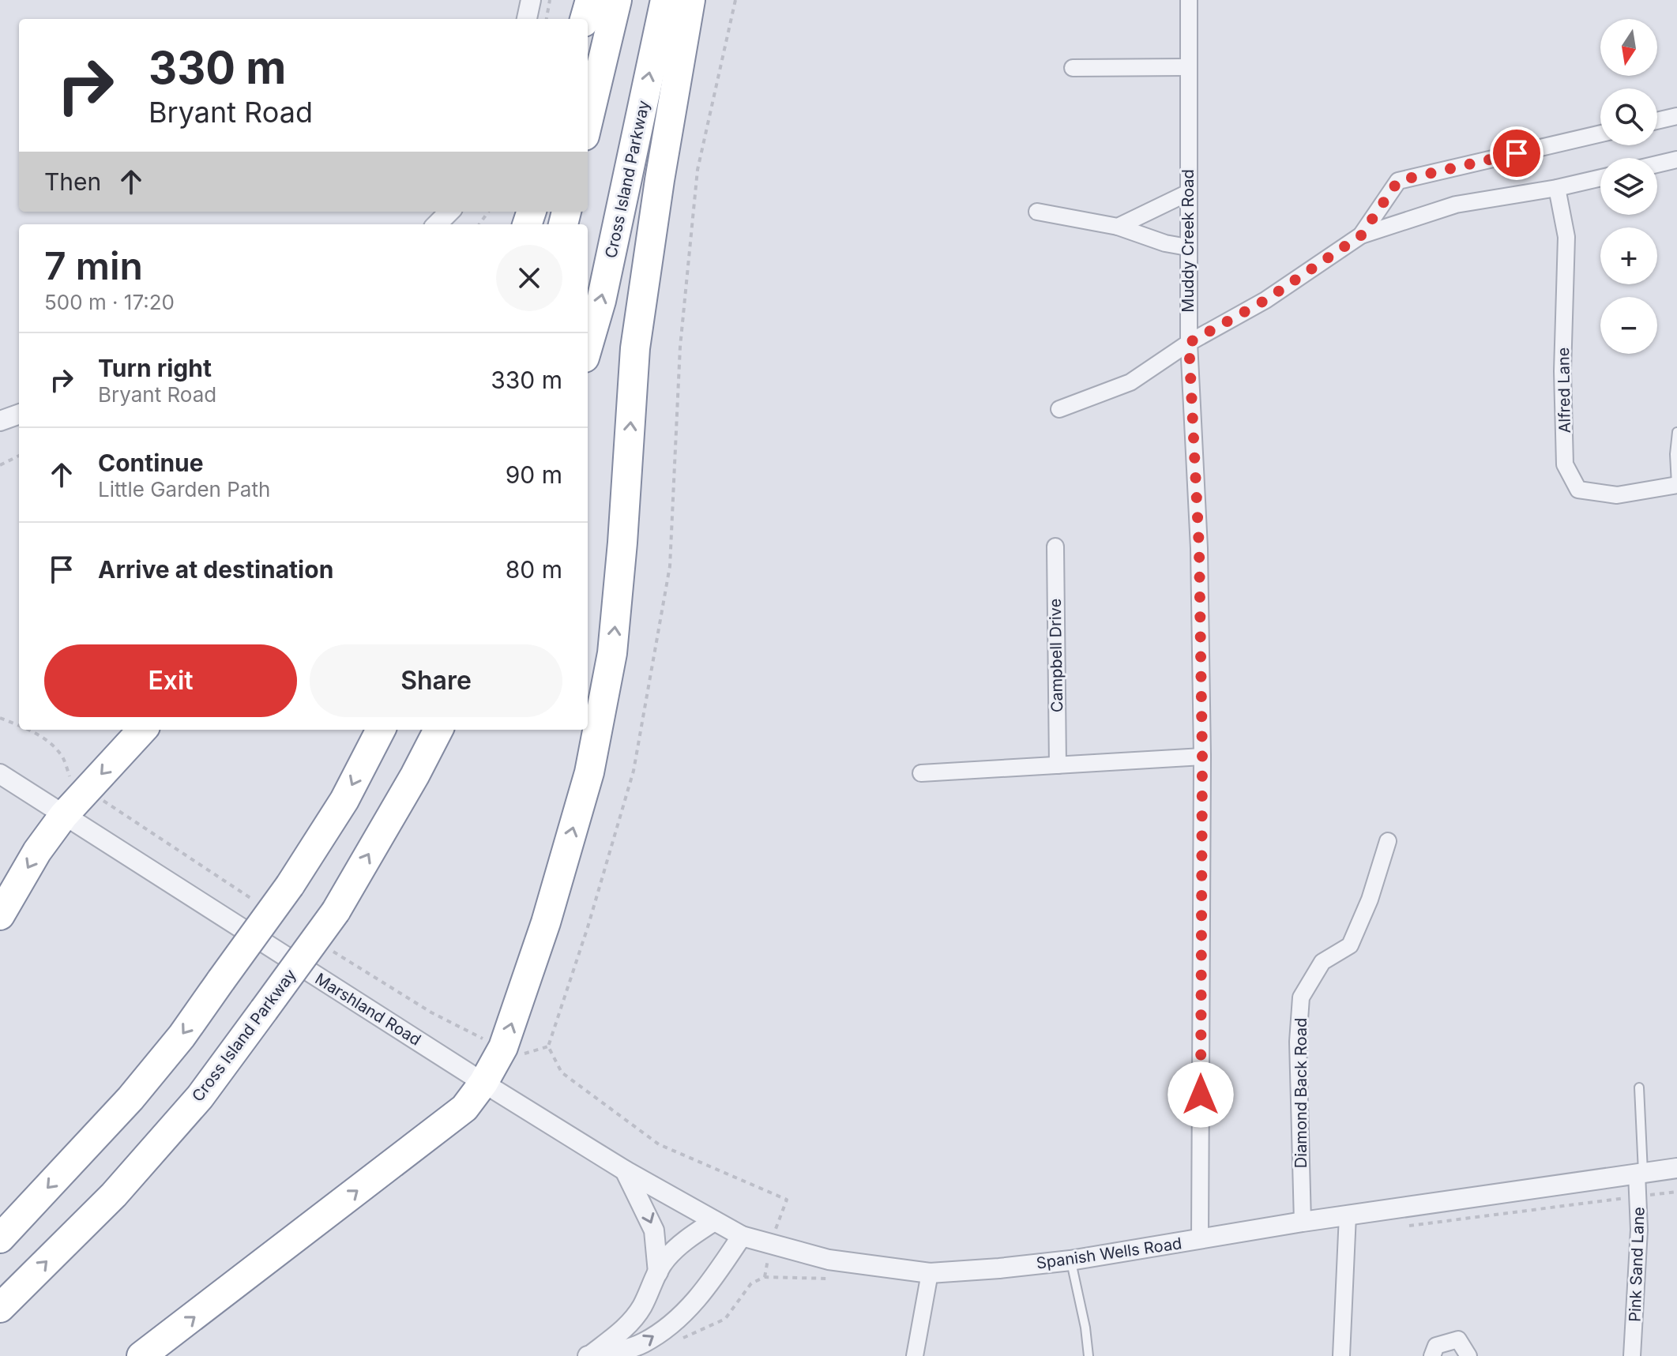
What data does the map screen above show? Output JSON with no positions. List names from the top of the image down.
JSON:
{
  "streets": {
    "highway": ["Cross Island Parkway"],
    "street": [
      "Muddy Creek Road",
      "Alfred Lane",
      "Campbell Drive",
      "Marshland Road",
      "Diamond Back Road",
      "Spanish Wells Road",
      "Pink Sand Lane"
    ]
  },
  "crossings": [
    ["Muddy Creek Road", "Spanish Wells Road"],
    ["Marshland Road", "Spanish Wells Road"],
    ["Diamond Back Road", "Spanish Wells Road"],
    ["Spanish Wells Road", "Pink Sand Lane"]
  ],
  "north": "bottom",
  "page": {
    "map_buttons": ["+", "−"],
    "turn": ["330 m", "Bryant Road"],
    "then": "Then",
    "heading": ["7 min", "500 m · 17:20"],
    "list": [
      {
        "name": "Turn right",
        "note": "Bryant Road",
        "value": "330 m"
      },
      {
        "name": "Continue",
        "note": "Little Garden Path",
        "value": "90 m"
      },
      {
        "name": "Arrive at destination",
        "value": "80 m"
      }
    ],
    "buttons": ["Exit", "Share"]
  }
}
